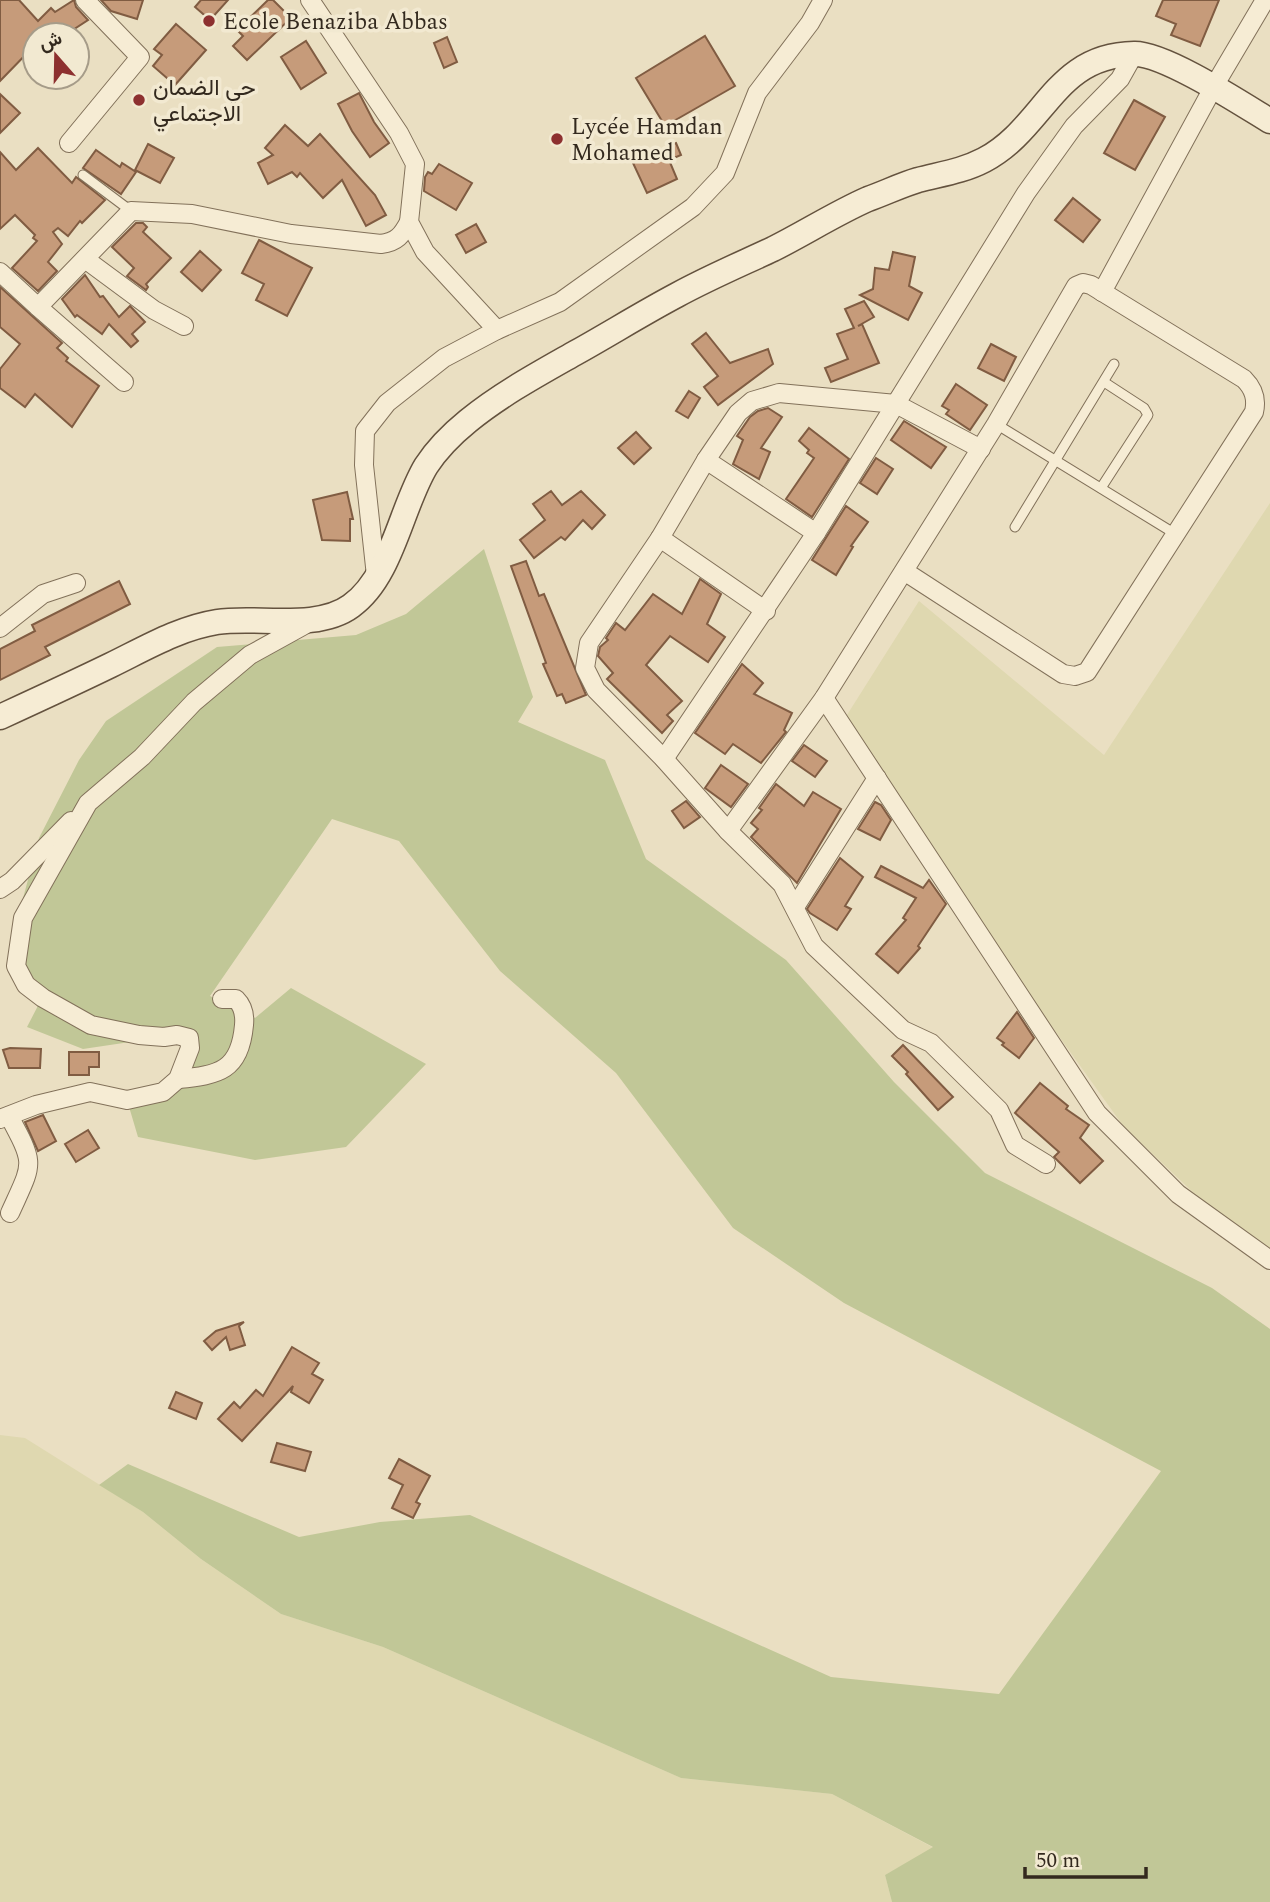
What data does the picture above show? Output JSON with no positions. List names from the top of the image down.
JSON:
{
  "places": ["Ecole Benaziba Abbas", "حي الضمان الاجتماعي", "Lycée Hamdan Mohamed"],
  "scale_bar": "50 m",
  "north": "top"
}
